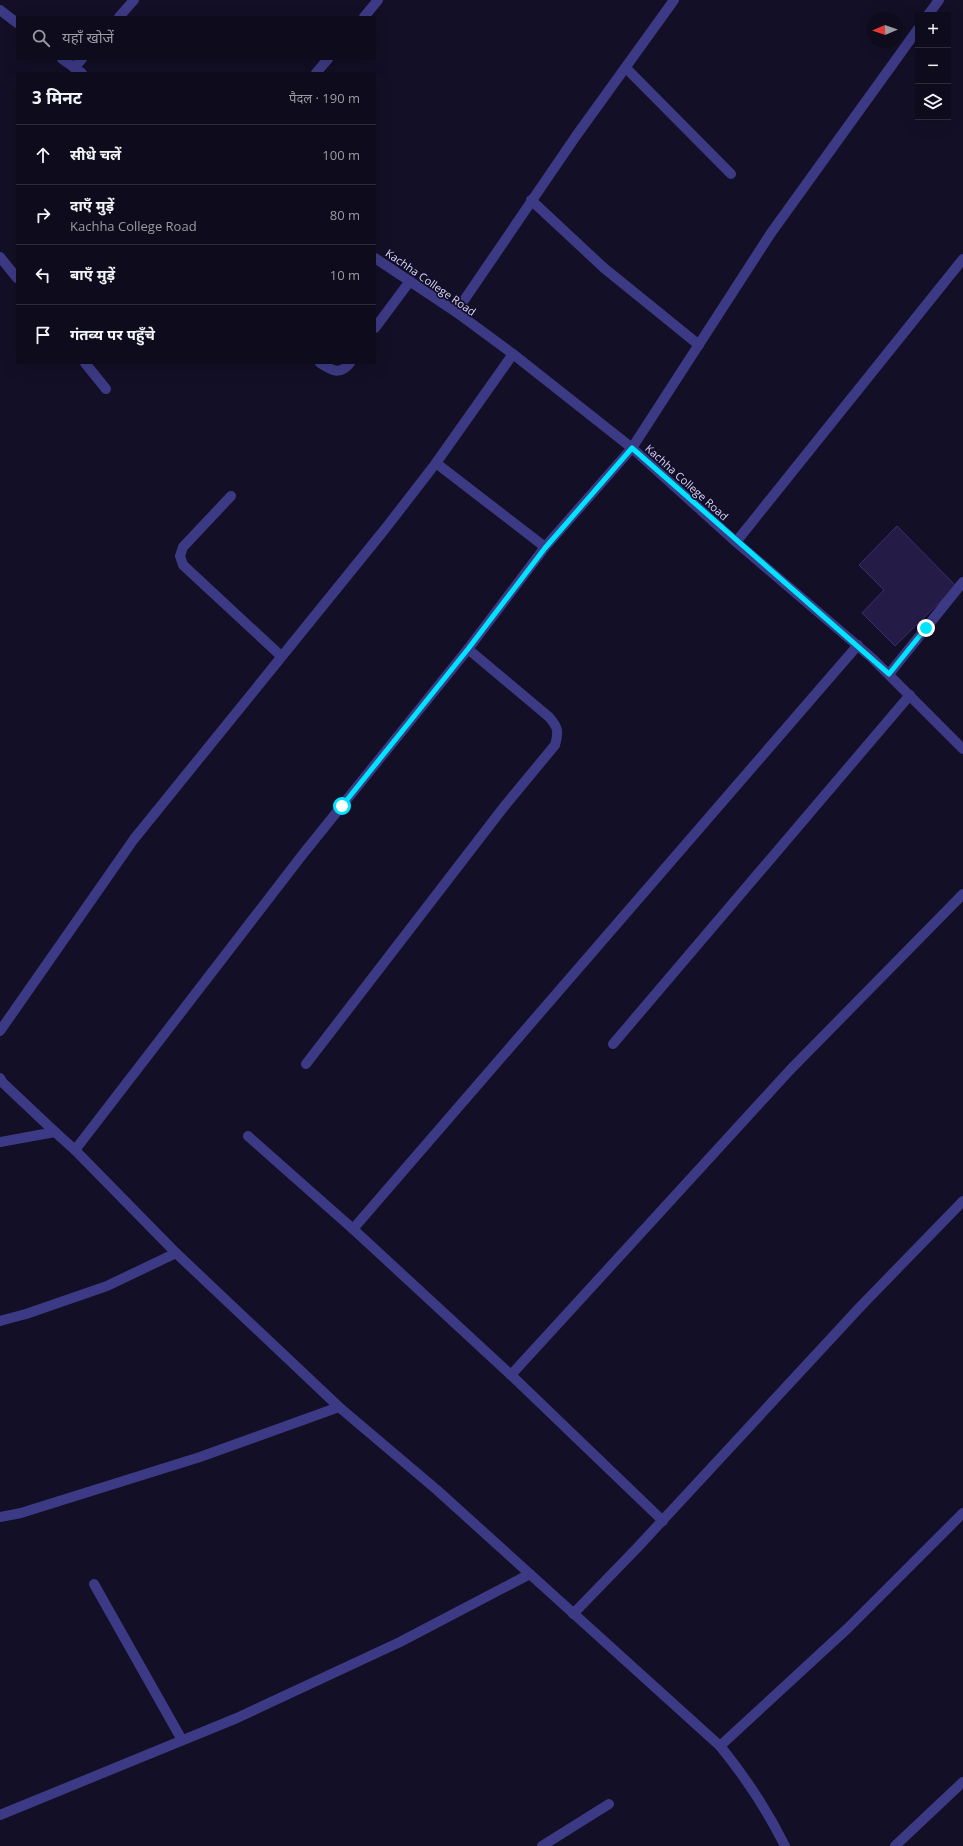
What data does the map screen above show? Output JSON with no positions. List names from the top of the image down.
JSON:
{
  "streets": {
    "street": ["Kachha College Road"]
  },
  "north": "left",
  "page": {
    "map_buttons": ["+", "−"],
    "search": "यहाँ खोजें",
    "heading": ["3 मिनट", "पैदल · 190 m"],
    "list": [
      ["सीधे चलें", "100 m"],
      ["दाएँ मुड़ें", "Kachha College Road", "80 m"],
      ["बाएँ मुड़ें", "10 m"],
      "गंतव्य पर पहुँचे"
    ]
  }
}
